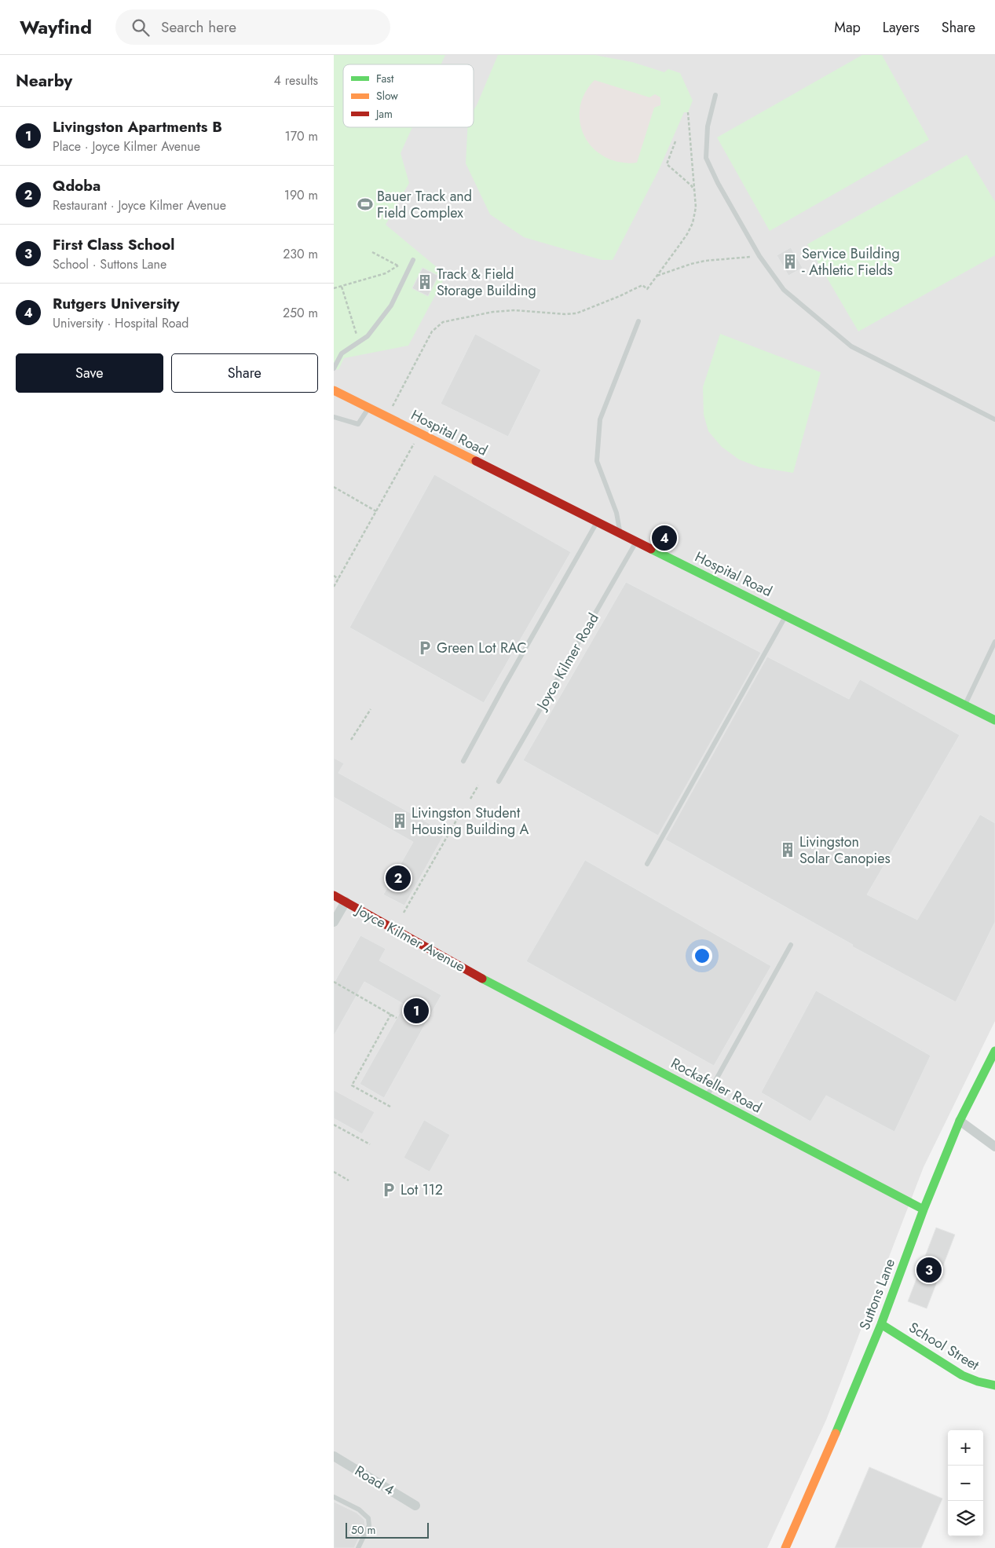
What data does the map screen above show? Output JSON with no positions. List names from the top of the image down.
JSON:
{
  "streets": {
    "street": [
      "Hospital Road",
      "Joyce Kilmer Avenue",
      "Rockafeller Road",
      "Suttons Lane",
      "School Street",
      "Road 4"
    ],
    "lane": ["Joyce Kilmer Road"]
  },
  "crossings": [
    ["Hospital Road", "Joyce Kilmer Road"],
    ["Joyce Kilmer Avenue", "Rockafeller Road"],
    ["Rockafeller Road", "Suttons Lane"],
    ["Suttons Lane", "School Street"]
  ],
  "places": {
    "sports": ["Bauer Track and Field Complex"],
    "building": [
      "Service Building - Athletic Fields",
      "Track & Field Storage Building",
      "Livingston Student Housing Building A",
      "Livingston Solar Canopies"
    ],
    "parking": ["Green Lot RAC", "Lot 112"]
  },
  "legend": ["Fast", "Slow", "Jam"],
  "scale_bar": "50 m",
  "page": {
    "header": "Wayfind",
    "search": "Search here",
    "nav": ["Map", "Layers", "Share"],
    "heading": ["Nearby", "4 results"],
    "list": [
      {
        "mark": "1",
        "name": "Livingston Apartments B",
        "note": "Place · Joyce Kilmer Avenue",
        "value": "170 m"
      },
      {
        "mark": "2",
        "name": "Qdoba",
        "note": "Restaurant · Joyce Kilmer Avenue",
        "value": "190 m"
      },
      {
        "mark": "3",
        "name": "First Class School",
        "note": "School · Suttons Lane",
        "value": "230 m"
      },
      {
        "mark": "4",
        "name": "Rutgers University",
        "note": "University · Hospital Road",
        "value": "250 m"
      }
    ],
    "buttons": ["Save", "Share"],
    "pins": [
      "4",
      "2",
      "1",
      "3"
    ],
    "map_buttons": ["+", "−"],
    "scale": "50 m"
  }
}
